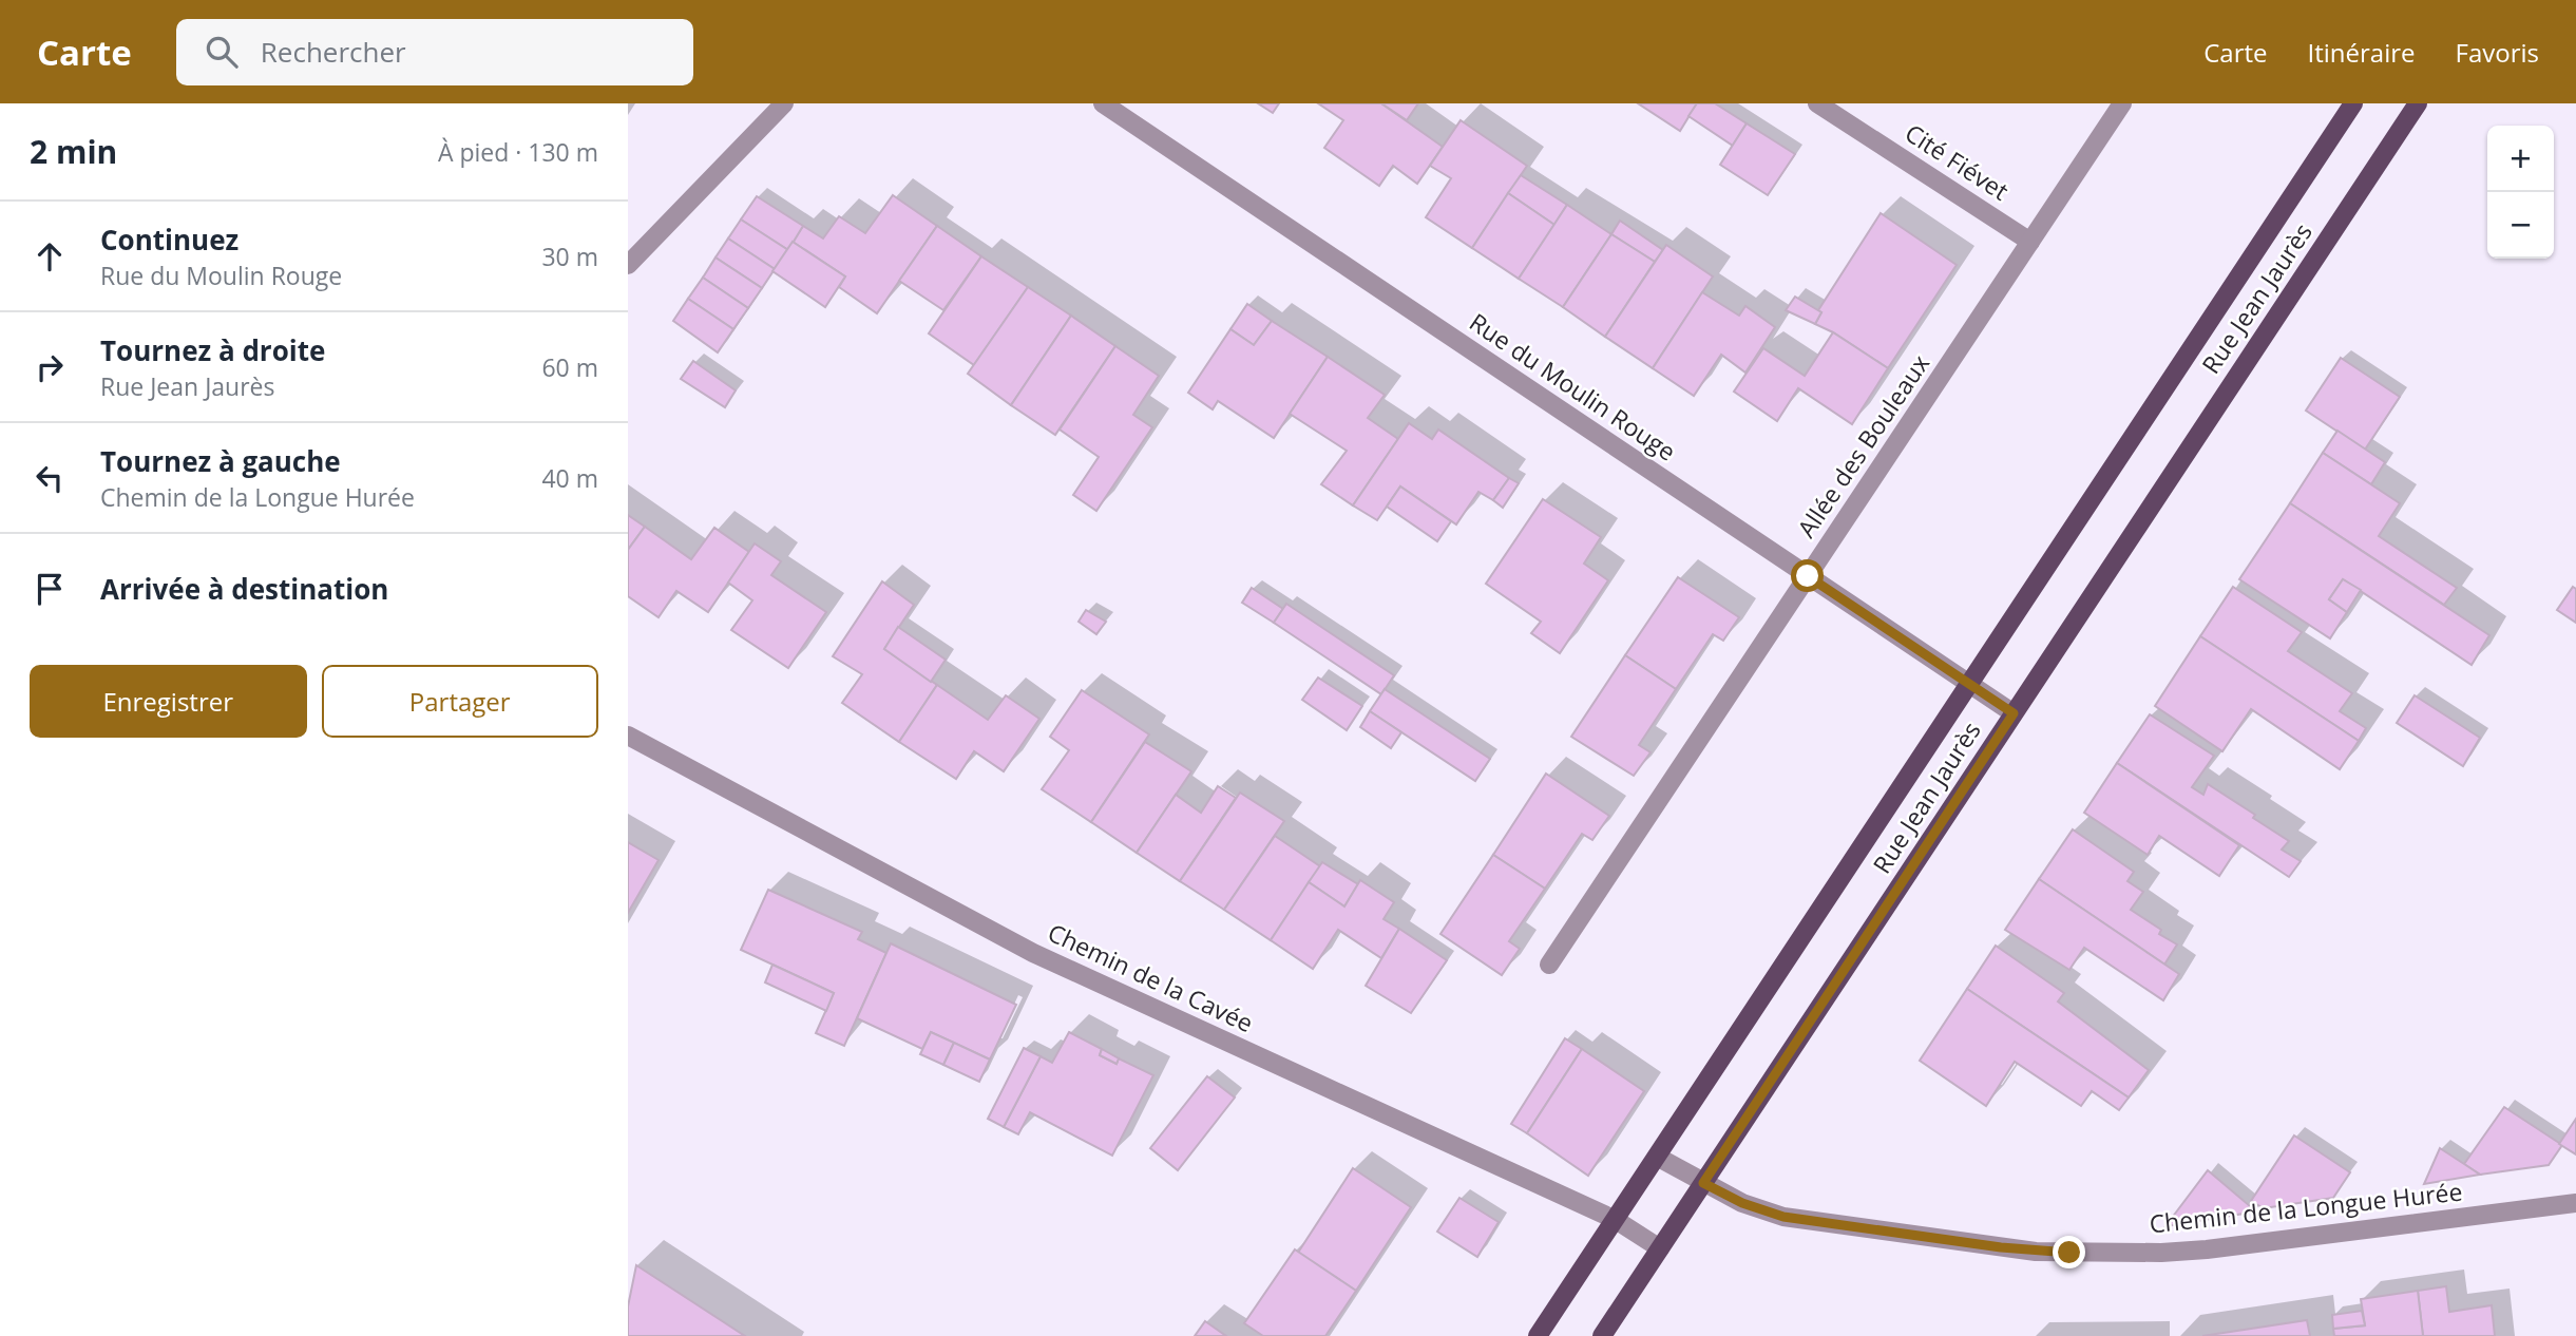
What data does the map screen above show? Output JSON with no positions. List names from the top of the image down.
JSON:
{
  "streets": {
    "main road": ["Rue Jean Jaurès"],
    "street": [
      "Cité Fiévet",
      "Rue du Moulin Rouge",
      "Allée des Bouleaux",
      "Chemin de la Cavée",
      "Chemin de la Longue Hurée"
    ]
  },
  "crossings": [
    ["Cité Fiévet", "Allée des Bouleaux"],
    ["Rue Jean Jaurès", "Rue du Moulin Rouge"],
    ["Rue Jean Jaurès", "Chemin de la Cavée"],
    ["Rue Jean Jaurès", "Chemin de la Longue Hurée"],
    ["Rue du Moulin Rouge", "Allée des Bouleaux"]
  ],
  "page": {
    "header": "Carte",
    "search": "Rechercher",
    "nav": ["Carte", "Itinéraire", "Favoris"],
    "heading": ["2 min", "À pied · 130 m"],
    "map_buttons": ["+", "−"],
    "list": [
      ["Continuez", "Rue du Moulin Rouge", "30 m"],
      ["Tournez à droite", "Rue Jean Jaurès", "60 m"],
      ["Tournez à gauche", "Chemin de la Longue Hurée", "40 m"],
      "Arrivée à destination"
    ],
    "buttons": ["Enregistrer", "Partager"]
  }
}
